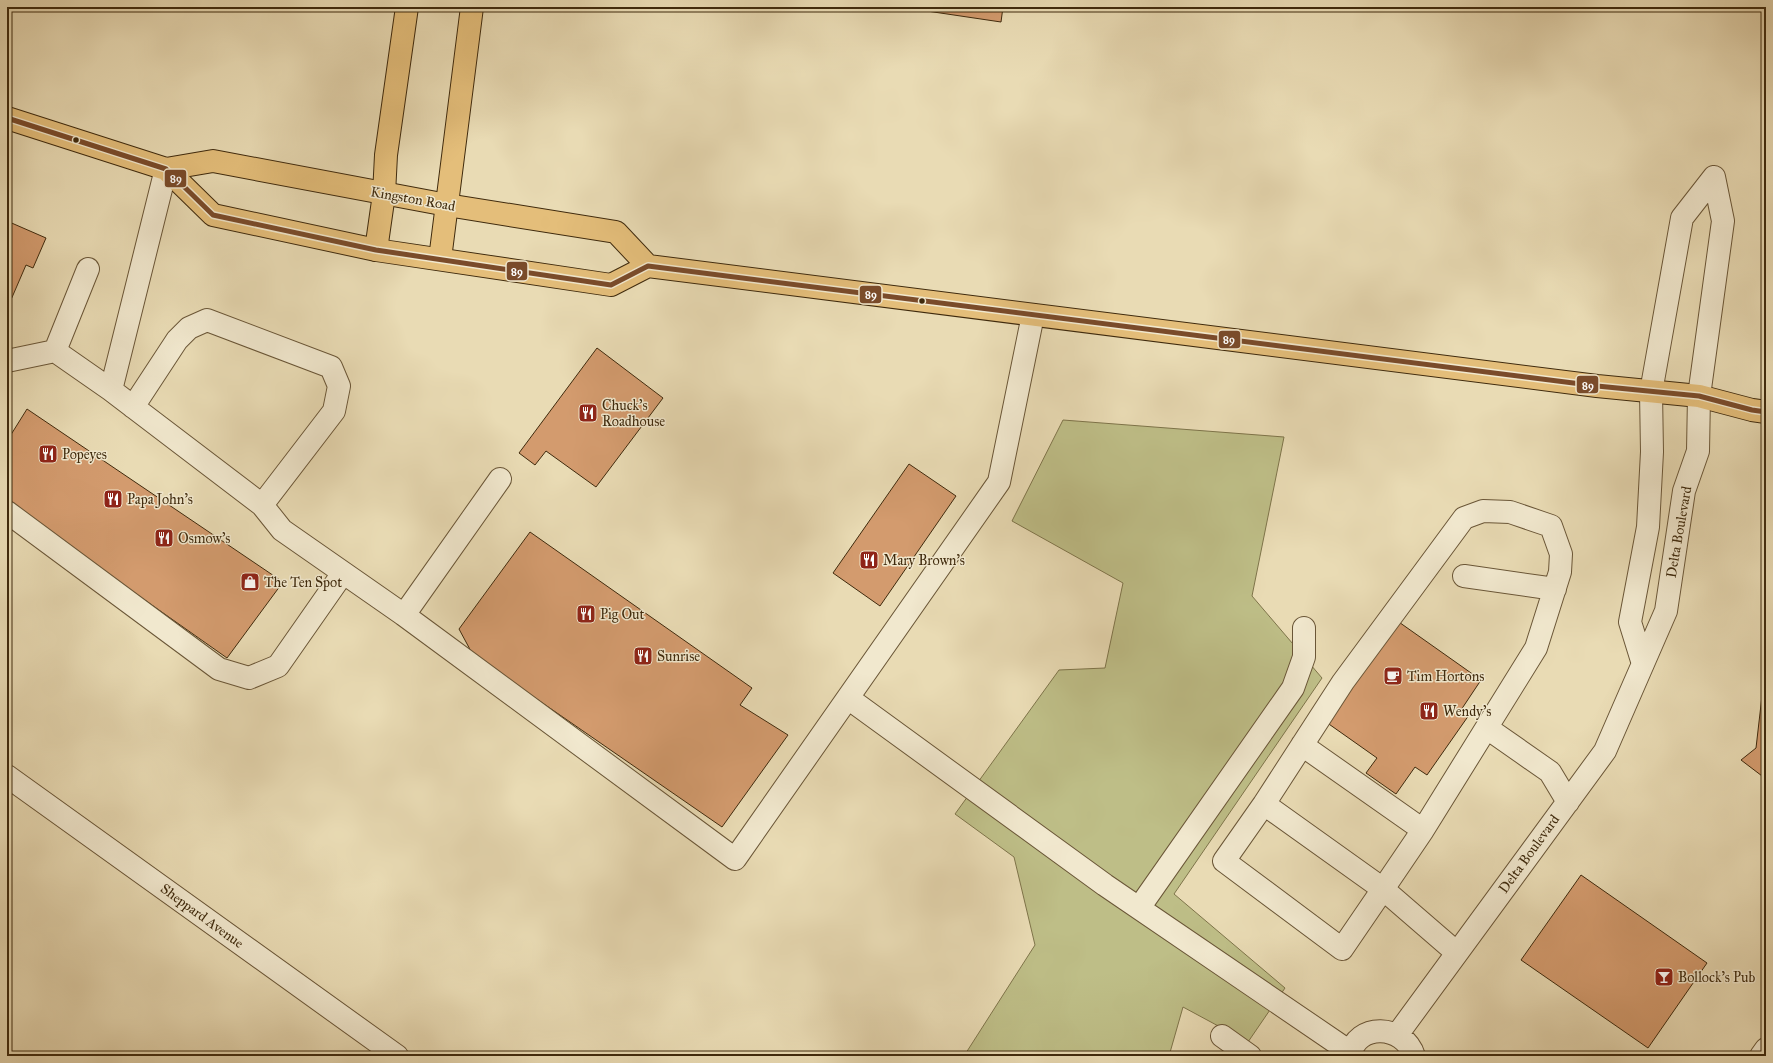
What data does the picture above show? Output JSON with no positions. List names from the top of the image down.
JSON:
{
  "streets": {
    "main road": ["Kingston Road"],
    "street": ["Delta Boulevard", "Sheppard Avenue"]
  },
  "places": {
    "restaurant": [
      "Chuck's Roadhouse",
      "Popeyes",
      "Papa John's",
      "Osmow's",
      "Mary Brown's",
      "Pig Out",
      "Sunrise",
      "Wendy's"
    ],
    "shop": ["The Ten Spot"],
    "cafe": ["Tim Hortons"],
    "bar": ["Bollock's Pub"]
  },
  "lines": ["transit line 89"]
}
